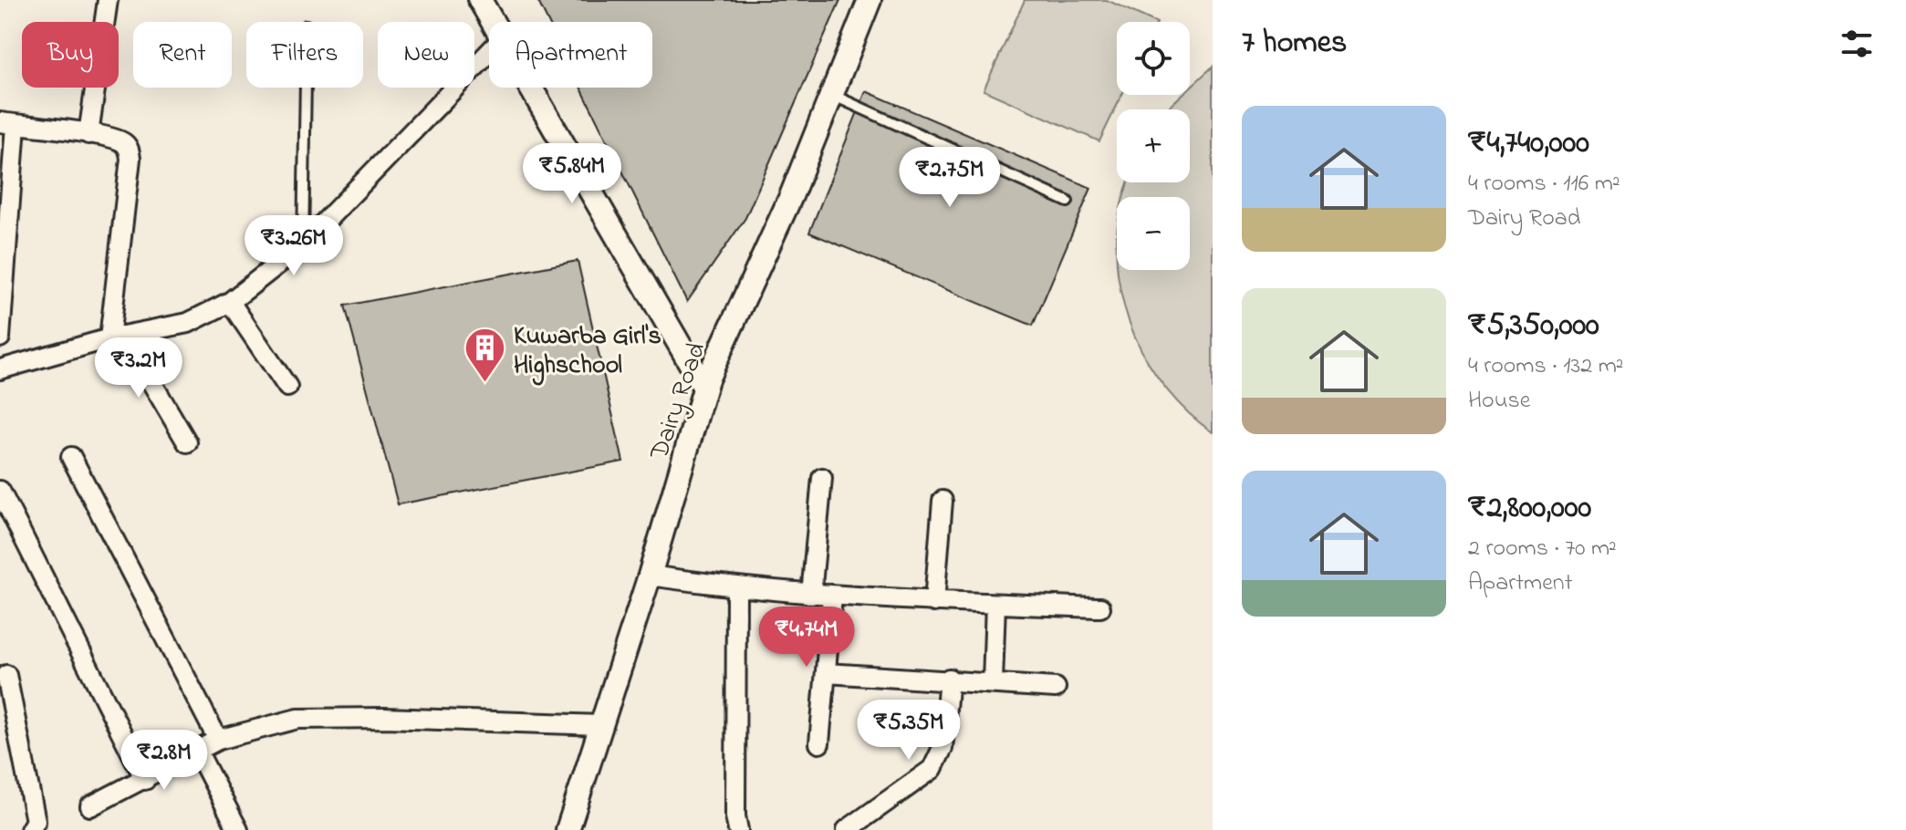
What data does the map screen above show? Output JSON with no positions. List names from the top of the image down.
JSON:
{
  "streets": {
    "street": ["Dairy Road"]
  },
  "places": {
    "building": ["Kuwarba Girl's Highschool"]
  },
  "page": {
    "heading": "7 homes",
    "map_buttons": ["+", "−"],
    "chip": [
      "Buy",
      "Rent",
      "Filters",
      "New",
      "Apartment"
    ],
    "list": [
      {
        "name": "₹4,740,000",
        "note": "4 rooms · 116 m² · Dairy Road"
      },
      {
        "name": "₹5,350,000",
        "note": "4 rooms · 132 m² · House"
      },
      {
        "name": "₹2,800,000",
        "note": "2 rooms · 70 m² · Apartment"
      }
    ],
    "price": [
      "₹5.84M",
      "₹2.75M",
      "₹3.26M",
      "₹3.2M",
      "₹4.74M",
      "₹5.35M",
      "₹2.8M"
    ]
  }
}
